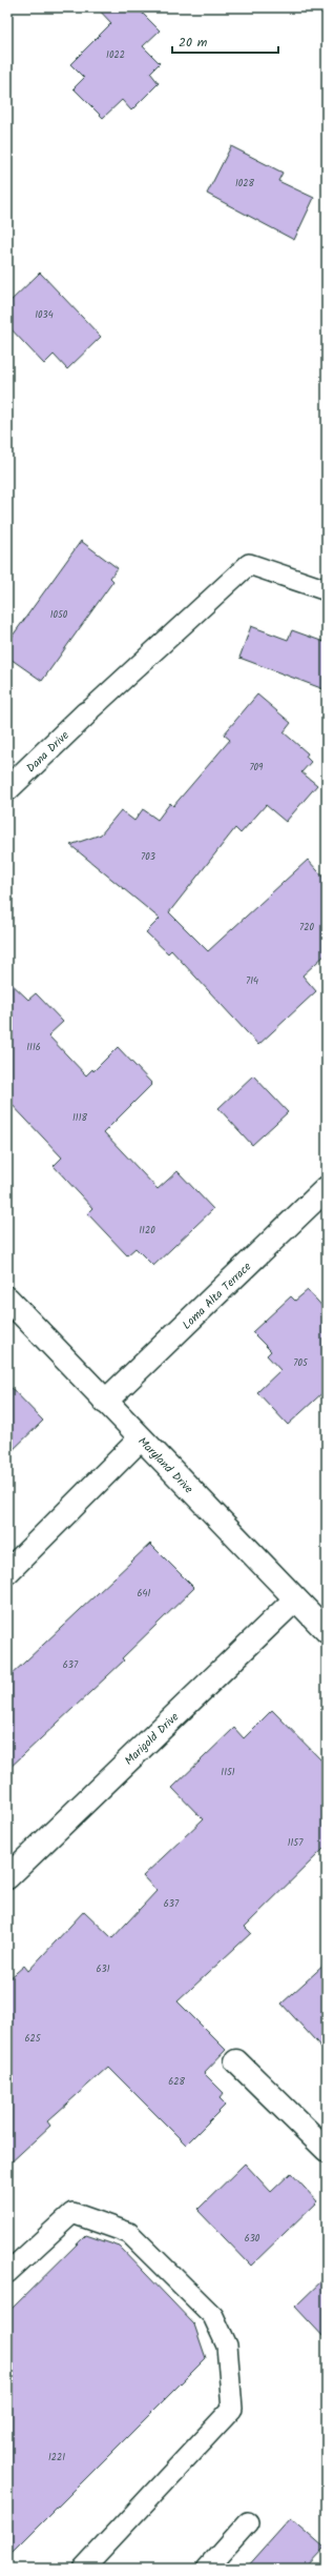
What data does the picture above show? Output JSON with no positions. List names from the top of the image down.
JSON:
{
  "streets": {
    "street": [
      "Dana Drive",
      "Loma Alta Terrace",
      "Maryland Drive",
      "Marigold Drive"
    ]
  },
  "crossings": [
    ["Loma Alta Terrace", "Maryland Drive"],
    ["Maryland Drive", "Marigold Drive"]
  ],
  "house_numbers": [
    "1022",
    "1028",
    "1034",
    "1050",
    "709",
    "703",
    "720",
    "714",
    "1116",
    "1118",
    "1120",
    "705",
    "641",
    "637",
    "1151",
    "1157",
    "637",
    "631",
    "625",
    "628",
    "630",
    "1221"
  ],
  "scale_bar": "20 m"
}
